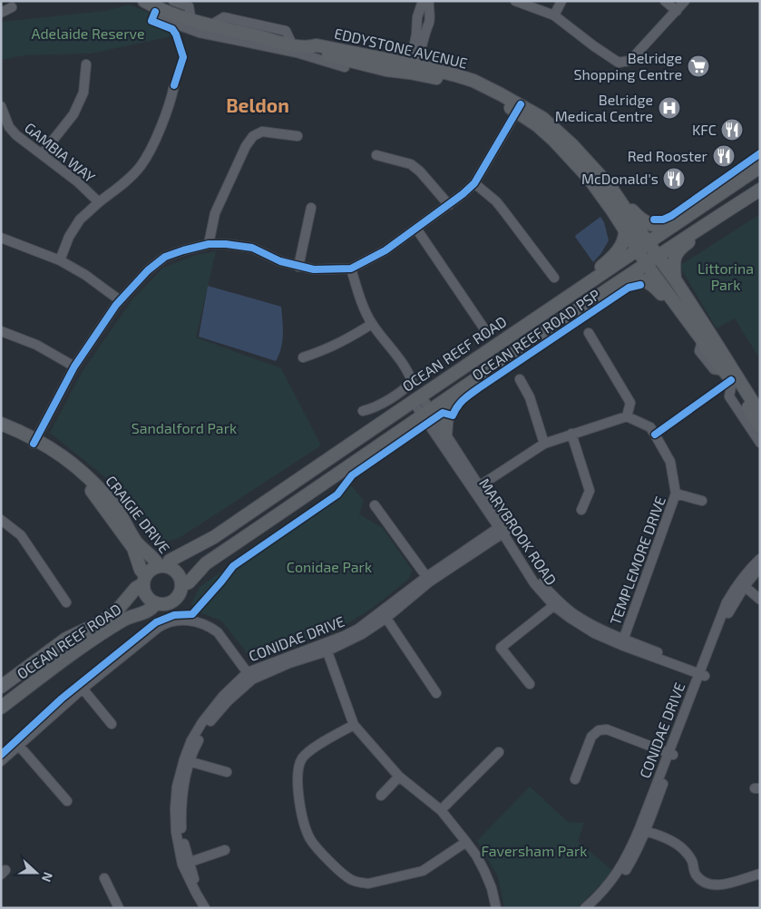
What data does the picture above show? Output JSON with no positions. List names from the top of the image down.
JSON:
{
  "streets": {
    "main road": ["EDDYSTONE AVENUE", "OCEAN REEF ROAD", "CRAIGIE DRIVE"],
    "street": [
      "GAMBIA WAY",
      "MARYBROOK ROAD",
      "TEMPLEMORE DRIVE",
      "CONIDAE DRIVE"
    ],
    "cycle path": ["OCEAN REEF ROAD PSP"]
  },
  "crossings": [
    ["EDDYSTONE AVENUE", "OCEAN REEF ROAD"],
    ["OCEAN REEF ROAD", "CRAIGIE DRIVE"],
    ["OCEAN REEF ROAD", "MARYBROOK ROAD"],
    ["MARYBROOK ROAD", "TEMPLEMORE DRIVE"],
    ["MARYBROOK ROAD", "CONIDAE DRIVE"]
  ],
  "districts": ["Beldon"],
  "parks": [
    "Adelaide Reserve",
    "Littorina Park",
    "Sandalford Park",
    "Conidae Park",
    "Faversham Park"
  ],
  "places": {
    "supermarket": ["Belridge Shopping Centre"],
    "hospital": ["Belridge Medical Centre"],
    "restaurant": ["KFC", "Red Rooster", "McDonald's"]
  },
  "north": "right"
}
